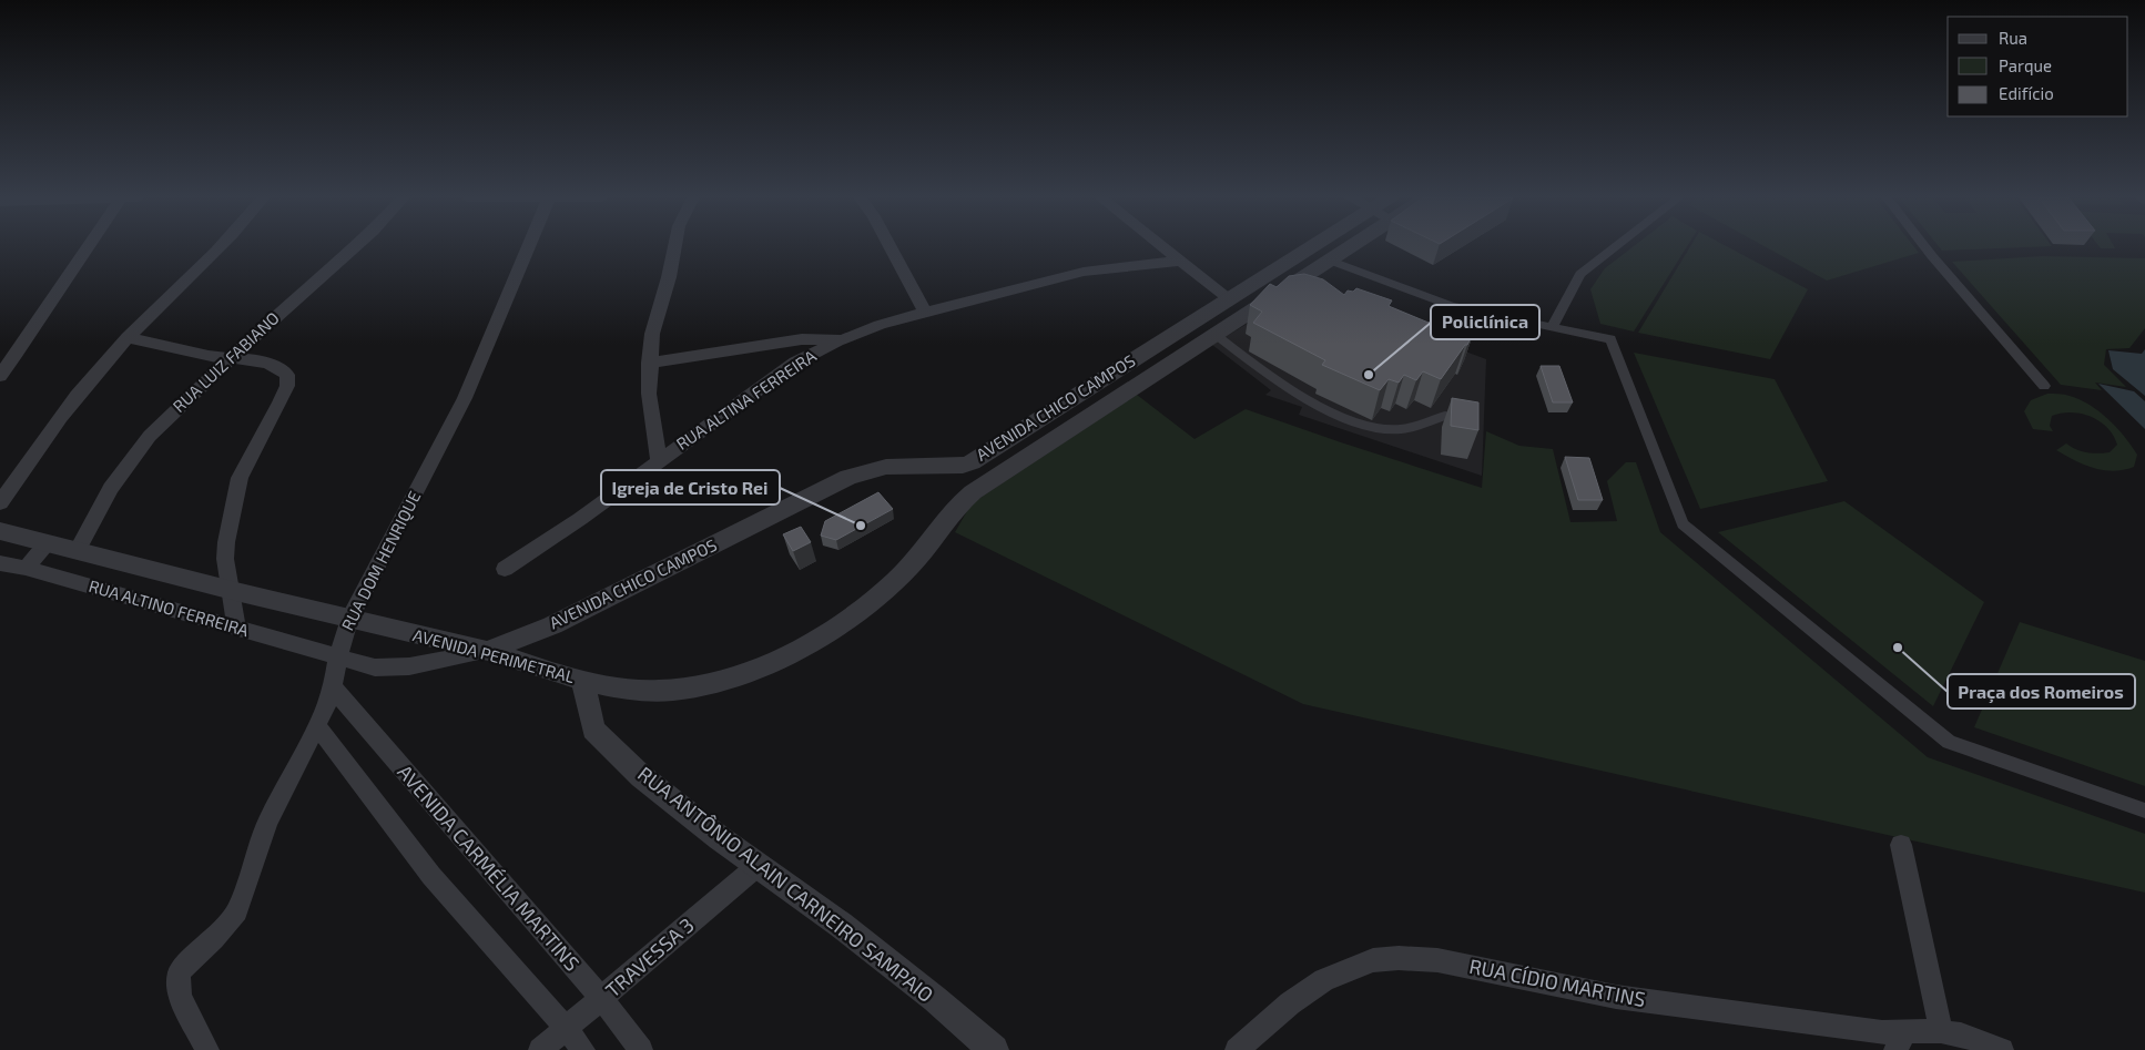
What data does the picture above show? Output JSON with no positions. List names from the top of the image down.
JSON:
{
  "streets": {
    "street": [
      "RUA LUIZ FABIANO",
      "RUA ALTINA FERREIRA",
      "AVENIDA CHICO CAMPOS",
      "RUA DOM HENRIQUE",
      "RUA ALTINO FERREIRA",
      "AVENIDA PERIMETRAL",
      "AVENIDA CARMÉLIA MARTINS",
      "RUA ANTÔNIO ALAIN CARNEIRO SAMPAIO",
      "TRAVESSA 3",
      "RUA CÍDIO MARTINS"
    ]
  },
  "crossings": [
    ["RUA LUIZ FABIANO", "AVENIDA PERIMETRAL"],
    ["AVENIDA CHICO CAMPOS", "RUA ALTINO FERREIRA"],
    ["AVENIDA CHICO CAMPOS", "AVENIDA PERIMETRAL"],
    ["RUA DOM HENRIQUE", "RUA ALTINO FERREIRA"],
    ["RUA DOM HENRIQUE", "AVENIDA PERIMETRAL"],
    ["RUA DOM HENRIQUE", "AVENIDA CARMÉLIA MARTINS"],
    ["RUA ALTINO FERREIRA", "AVENIDA PERIMETRAL"],
    ["AVENIDA PERIMETRAL", "RUA ANTÔNIO ALAIN CARNEIRO SAMPAIO"],
    ["AVENIDA CARMÉLIA MARTINS", "TRAVESSA 3"],
    ["RUA ANTÔNIO ALAIN CARNEIRO SAMPAIO", "TRAVESSA 3"]
  ],
  "places": ["Policlínica", "Igreja de Cristo Rei", "Praça dos Romeiros"],
  "legend": ["Rua", "Parque", "Edifício"]
}
